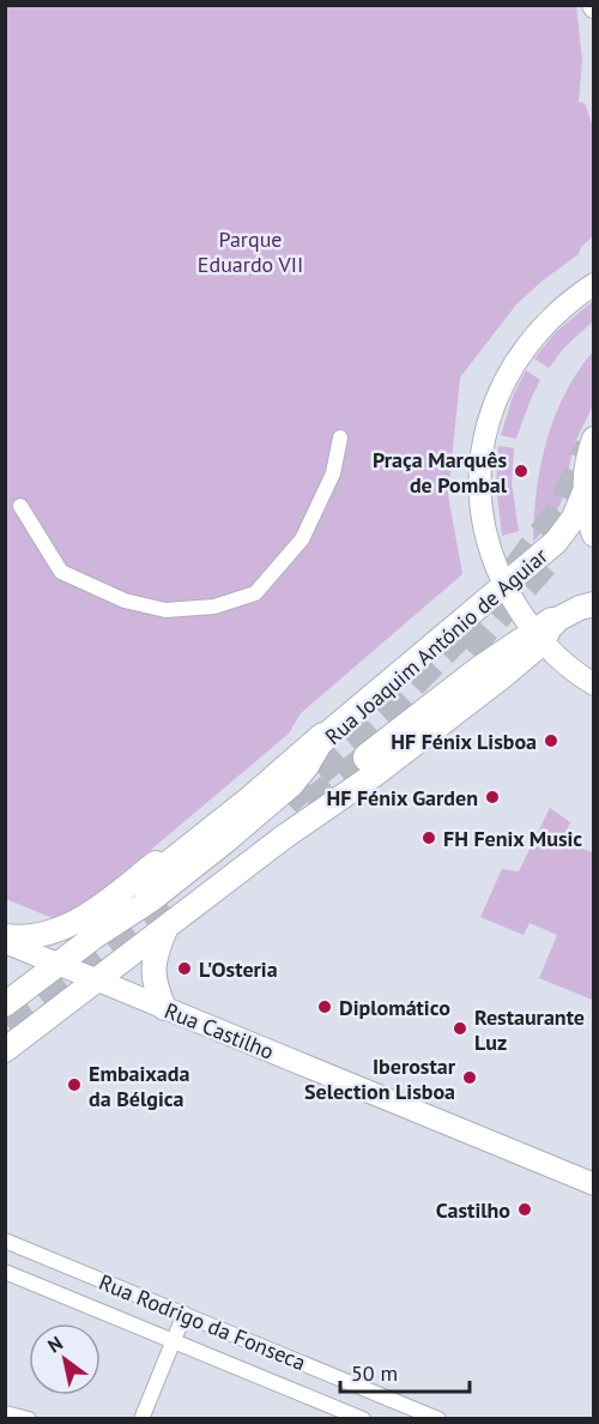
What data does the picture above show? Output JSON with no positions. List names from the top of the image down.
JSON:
{
  "streets": {
    "main road": ["Rua Joaquim António de Aguiar"],
    "street": ["Rua Castilho", "Rua Rodrigo da Fonseca"]
  },
  "crossings": [
    ["Rua Joaquim António de Aguiar", "Rua Castilho"]
  ],
  "parks": ["Parque Eduardo VII"],
  "places": [
    "Praça Marquês de Pombal",
    "HF Fénix Lisboa",
    "HF Fénix Garden",
    "FH Fenix Music",
    "L'Osteria",
    "Diplomático",
    "Restaurante Luz",
    "Iberostar Selection Lisboa",
    "Embaixada da Bélgica",
    "Castilho"
  ],
  "scale_bar": "50 m",
  "north": "top left"
}
